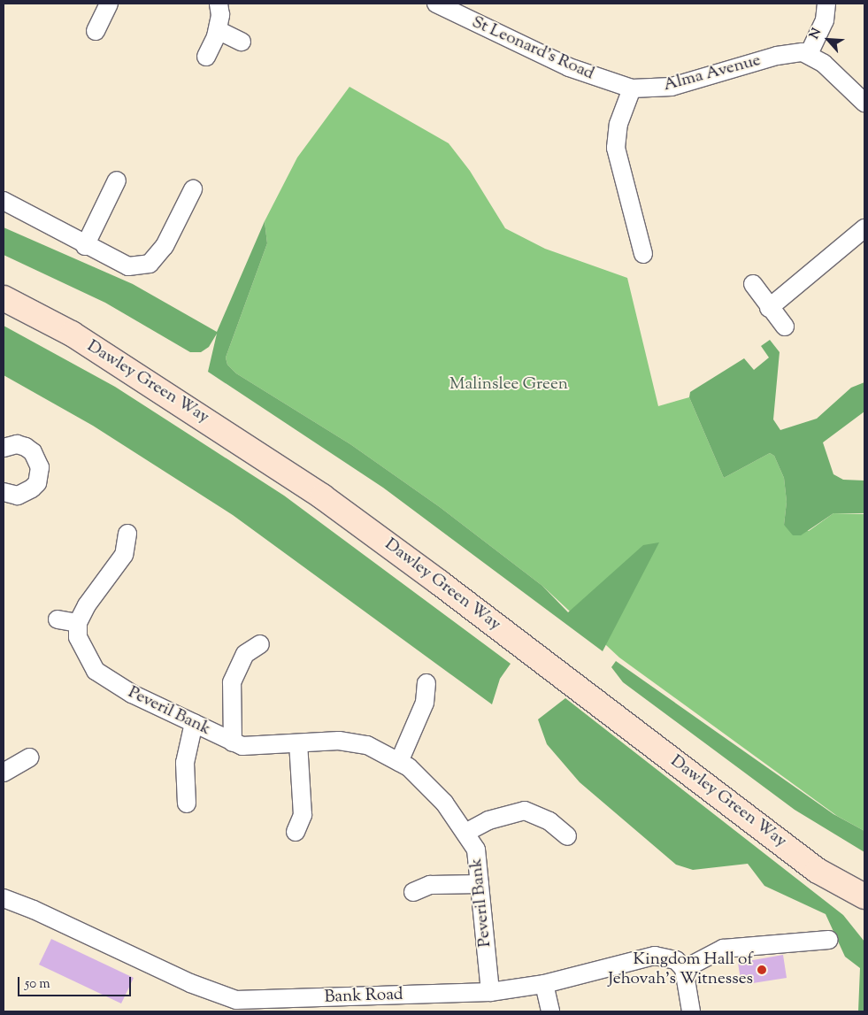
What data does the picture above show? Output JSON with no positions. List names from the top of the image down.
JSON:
{
  "streets": {
    "main road": ["Dawley Green Way"],
    "street": [
      "St Leonard's Road",
      "Alma Avenue",
      "Peveril Bank",
      "Bank Road"
    ]
  },
  "crossings": [
    ["St Leonard's Road", "Alma Avenue"],
    ["Peveril Bank", "Bank Road"]
  ],
  "parks": ["Malinslee Green"],
  "places": ["Kingdom Hall of Jehovah's Witnesses"],
  "scale_bar": "50 m",
  "north": "top left"
}
